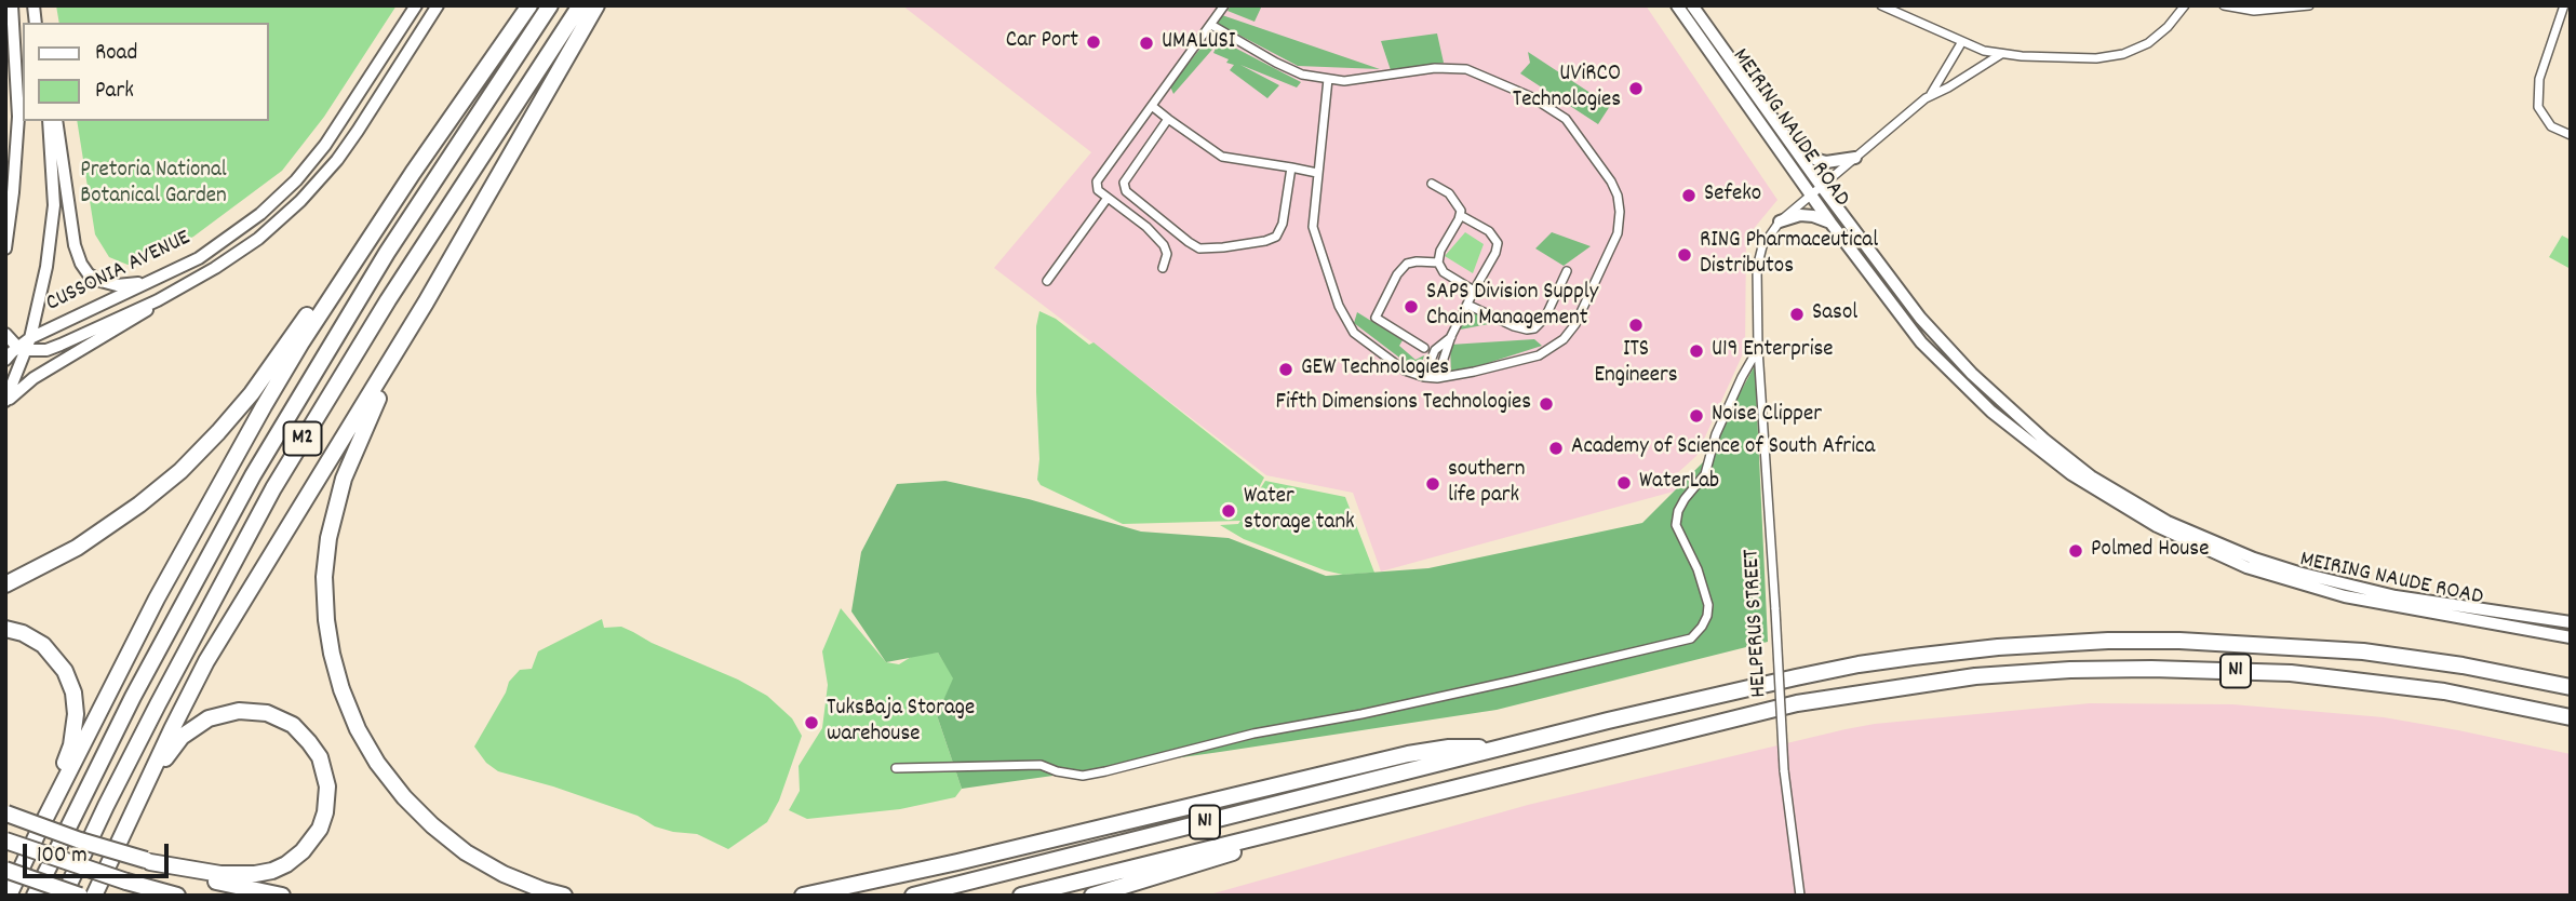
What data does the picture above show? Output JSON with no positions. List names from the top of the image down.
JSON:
{
  "streets": {
    "highway": ["M2", "N1"],
    "street": ["MEIRING NAUDE ROAD", "CUSSONIA AVENUE", "HELPERUS STREET"]
  },
  "crossings": [
    ["MEIRING NAUDE ROAD", "HELPERUS STREET"]
  ],
  "parks": ["Pretoria National Botanical Garden"],
  "places": [
    "Car Port",
    "UMALUSI",
    "UViRCO Technologies",
    "Sefeko",
    "RING Pharmaceutical Distributos",
    "SAPS Division Supply Chain Management",
    "Sasol",
    "ITS Engineers",
    "U19 Enterprise",
    "GEW Technologies",
    "Fifth Dimensions Technologies",
    "Noise Clipper",
    "Academy of Science of South Africa",
    "WaterLab",
    "southern life park",
    "Water storage tank",
    "Polmed House",
    "TuksBaja Storage warehouse"
  ],
  "legend": ["Road", "Park"],
  "scale_bar": "100 m"
}
